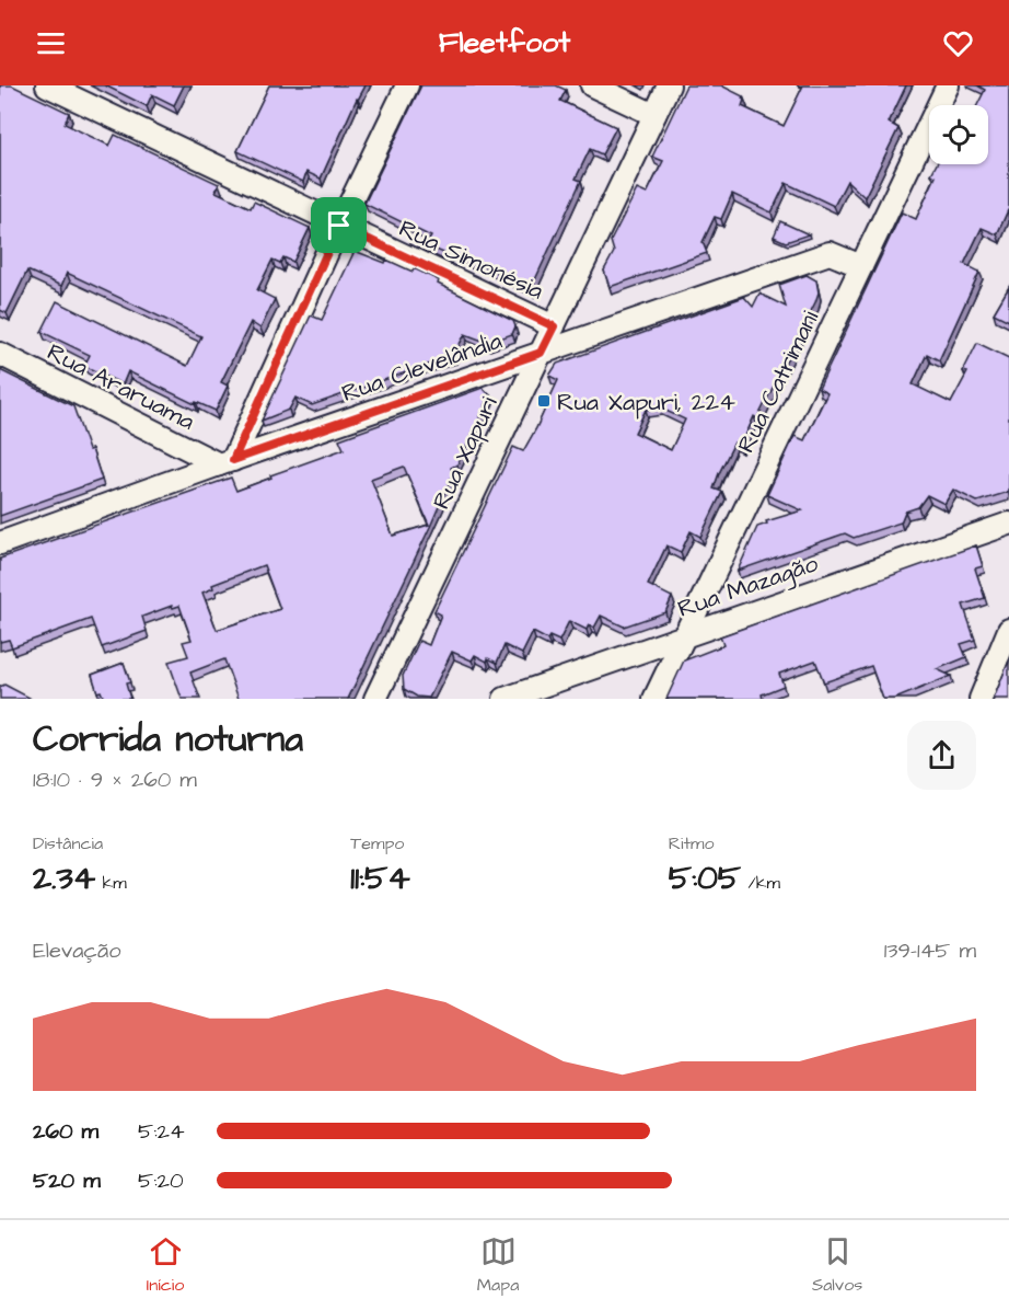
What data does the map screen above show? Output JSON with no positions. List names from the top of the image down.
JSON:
{
  "streets": {
    "street": [
      "Rua Simonésia",
      "Rua Clevelândia",
      "Rua Catrimani",
      "Rua Araruama",
      "Rua Xapuri",
      "Rua Mazagão"
    ]
  },
  "crossings": [
    ["Rua Simonésia", "Rua Xapuri"],
    ["Rua Clevelândia", "Rua Catrimani"],
    ["Rua Clevelândia", "Rua Araruama"],
    ["Rua Clevelândia", "Rua Xapuri"],
    ["Rua Catrimani", "Rua Mazagão"]
  ],
  "places": {
    "transit": ["Rua Xapuri, 224"]
  },
  "page": {
    "header": "Fleetfoot",
    "heading": ["Corrida noturna", "18:10 · 9 × 260 m"],
    "stats": [
      ["Distância", "2.34 km"],
      ["Tempo", "11:54"],
      ["Ritmo", "5:05 /km"]
    ],
    "chart": ["Elevação", "139–145 m"],
    "list": [
      {
        "name": "260 m",
        "note": "5:24"
      },
      {
        "name": "520 m",
        "note": "5:20"
      }
    ],
    "tabs": ["Início", "Mapa", "Salvos"]
  }
}
